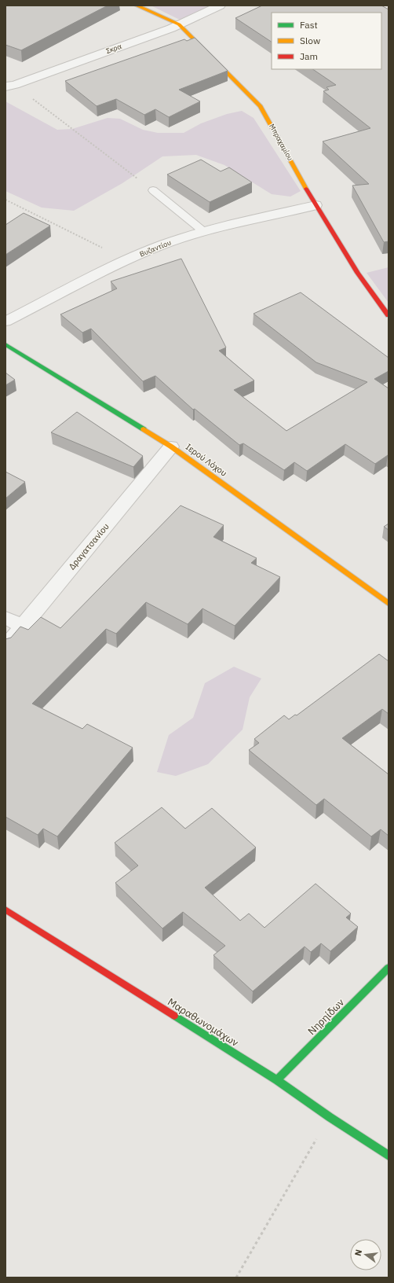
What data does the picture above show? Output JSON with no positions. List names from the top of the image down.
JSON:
{
  "streets": {
    "street": [
      "Σκρα",
      "Μπραχαμίου",
      "Βυζαντίου",
      "Ιερού Λόχου",
      "Δραγατσανίου",
      "Νηρηίδων",
      "Μαραθωνομάχων"
    ]
  },
  "crossings": [
    ["Σκρα", "Μπραχαμίου"],
    ["Μπραχαμίου", "Βυζαντίου"],
    ["Ιερού Λόχου", "Δραγατσανίου"],
    ["Νηρηίδων", "Μαραθωνομάχων"]
  ],
  "legend": ["Fast", "Slow", "Jam"],
  "north": "left"
}
